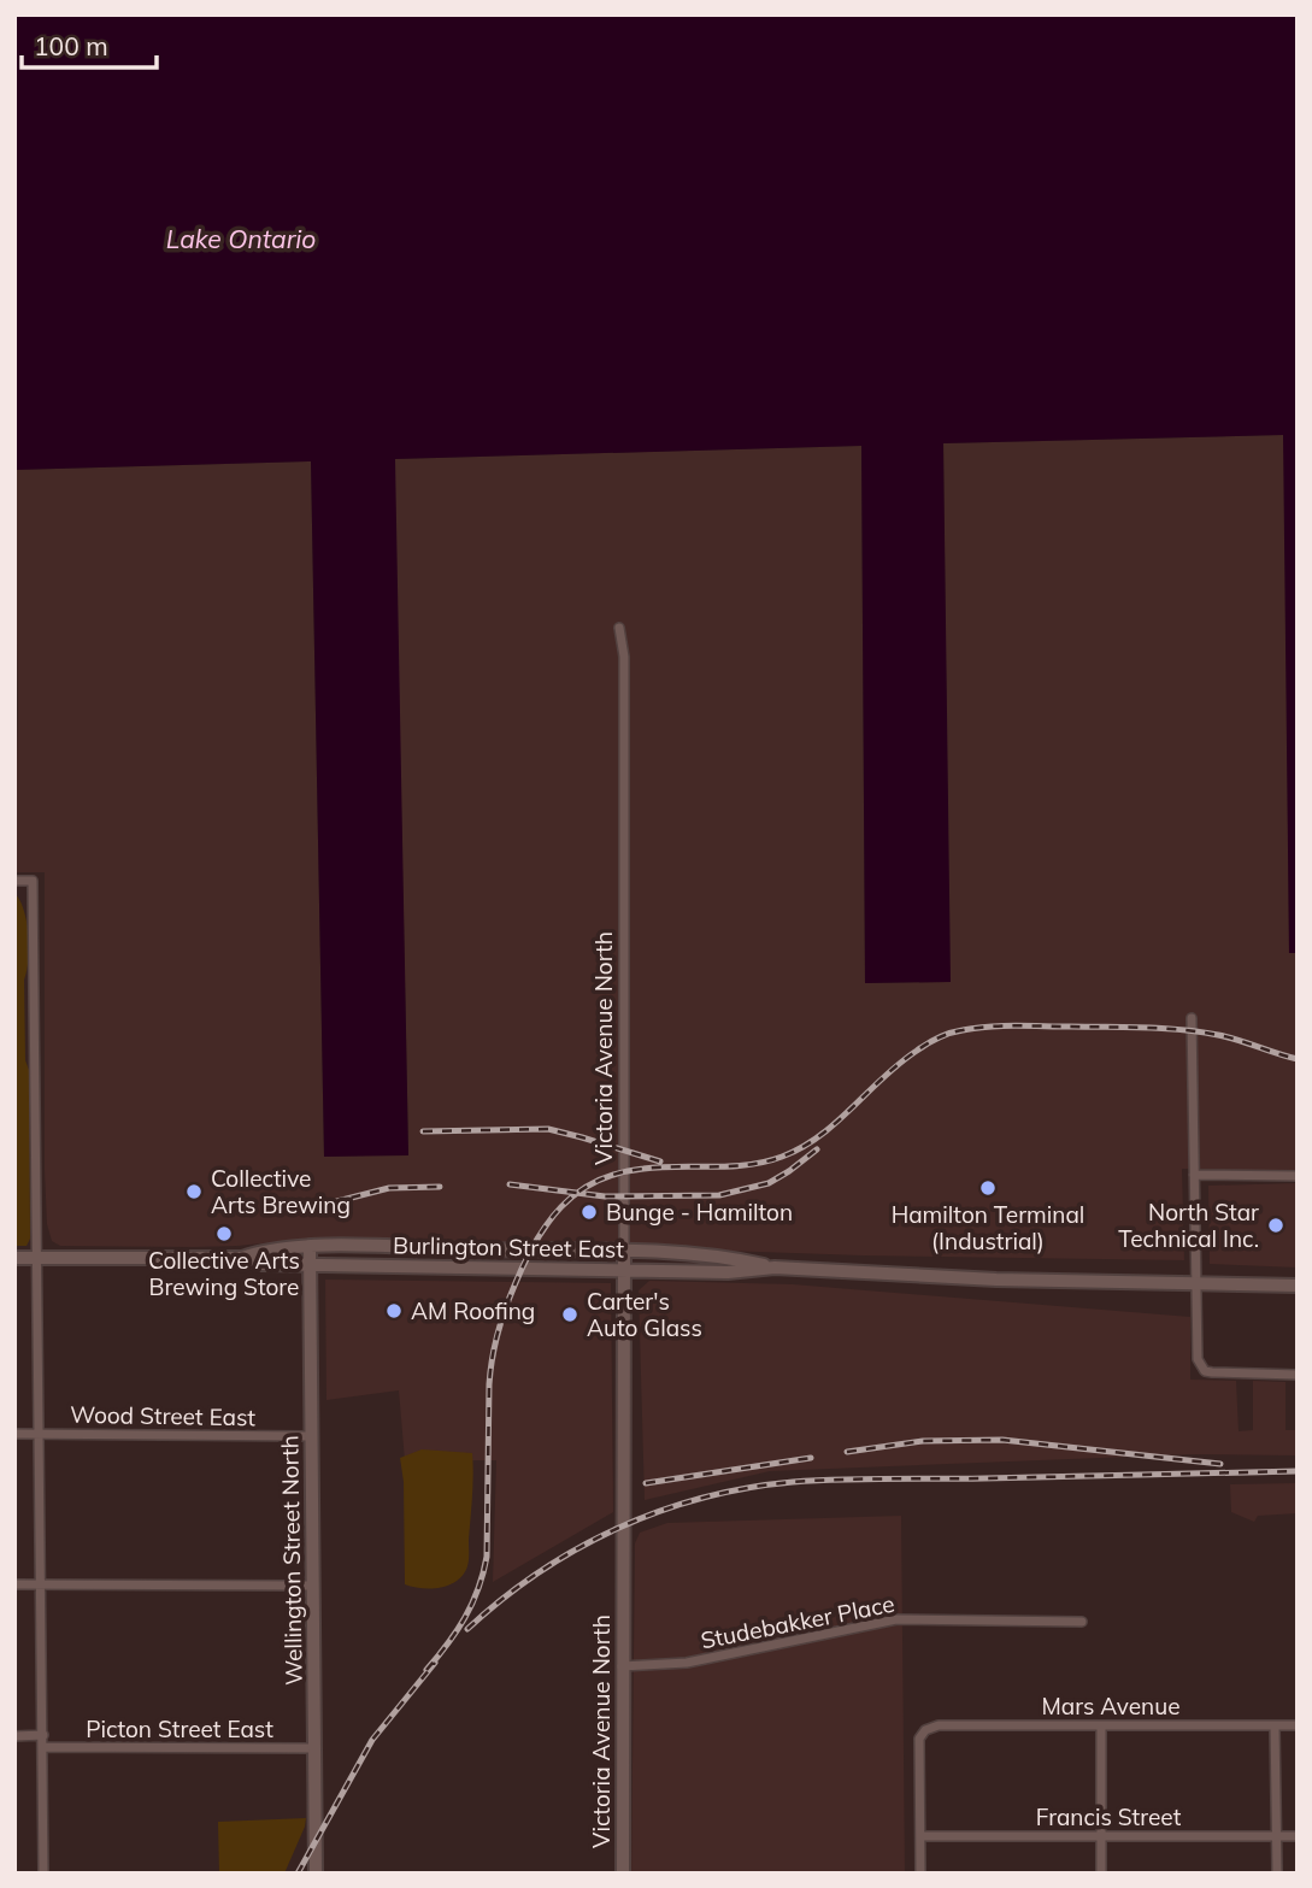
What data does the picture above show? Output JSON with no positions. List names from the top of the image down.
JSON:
{
  "streets": {
    "main road": ["Victoria Avenue North", "Burlington Street East", "Wellington Street North"],
    "street": [
      "Wood Street East",
      "Studebakker Place",
      "Mars Avenue",
      "Picton Street East",
      "Francis Street"
    ]
  },
  "crossings": [
    ["Victoria Avenue North", "Burlington Street East"],
    ["Victoria Avenue North", "Studebakker Place"],
    ["Burlington Street East", "Wellington Street North"],
    ["Wood Street East", "Wellington Street North"],
    ["Wellington Street North", "Picton Street East"],
    ["Mars Avenue", "Francis Street"]
  ],
  "water": ["Lake Ontario"],
  "places": [
    "Hamilton Terminal (Industrial)",
    "Collective Arts Brewing",
    "Bunge - Hamilton",
    "North Star Technical Inc.",
    "Collective Arts Brewing Store",
    "AM Roofing",
    "Carter's Auto Glass"
  ],
  "scale_bar": "100 m"
}
